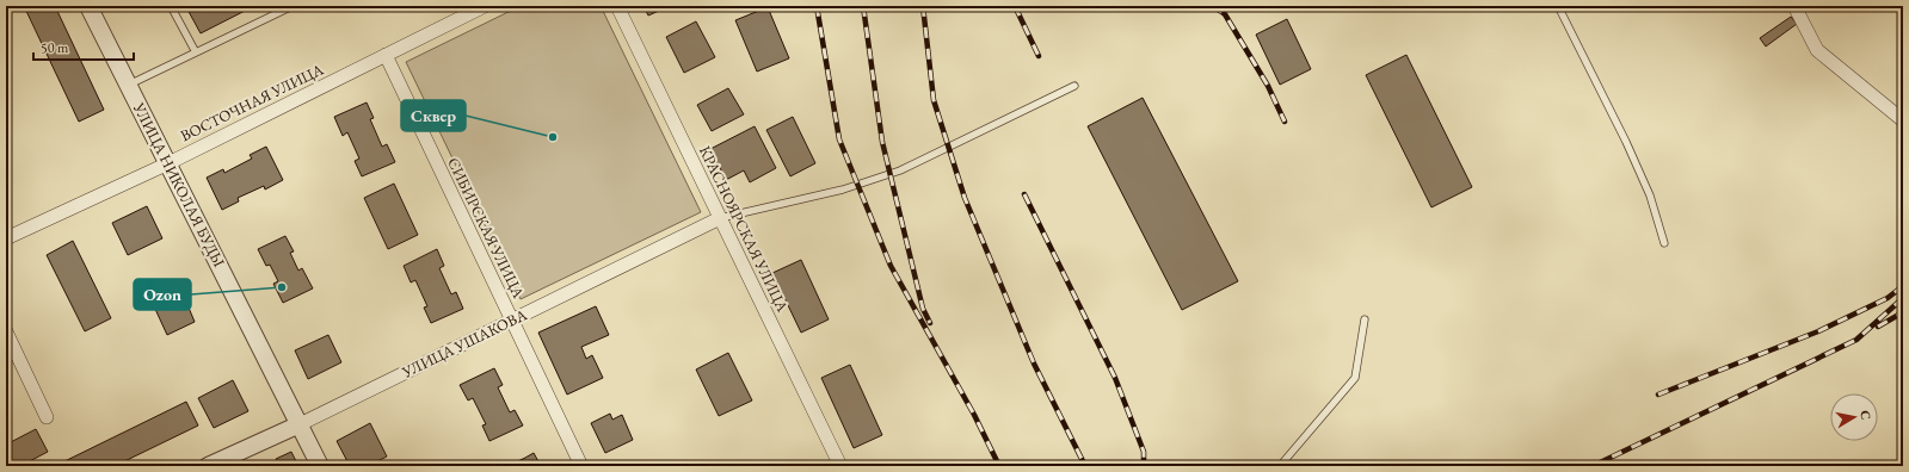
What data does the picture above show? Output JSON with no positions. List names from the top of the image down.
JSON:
{
  "streets": {
    "street": [
      "ВОСТОЧНАЯ УЛИЦА",
      "УЛИЦА НИКОЛАЯ БУДЫ",
      "СИБИРСКАЯ УЛИЦА",
      "КРАСНОЯРСКАЯ УЛИЦА",
      "УЛИЦА УШАКОВА"
    ]
  },
  "crossings": [
    ["ВОСТОЧНАЯ УЛИЦА", "УЛИЦА НИКОЛАЯ БУДЫ"],
    ["ВОСТОЧНАЯ УЛИЦА", "СИБИРСКАЯ УЛИЦА"],
    ["УЛИЦА НИКОЛАЯ БУДЫ", "УЛИЦА УШАКОВА"],
    ["СИБИРСКАЯ УЛИЦА", "УЛИЦА УШАКОВА"],
    ["КРАСНОЯРСКАЯ УЛИЦА", "УЛИЦА УШАКОВА"]
  ],
  "places": ["Сквер", "Ozon"],
  "scale_bar": "50 m",
  "north": "right"
}
